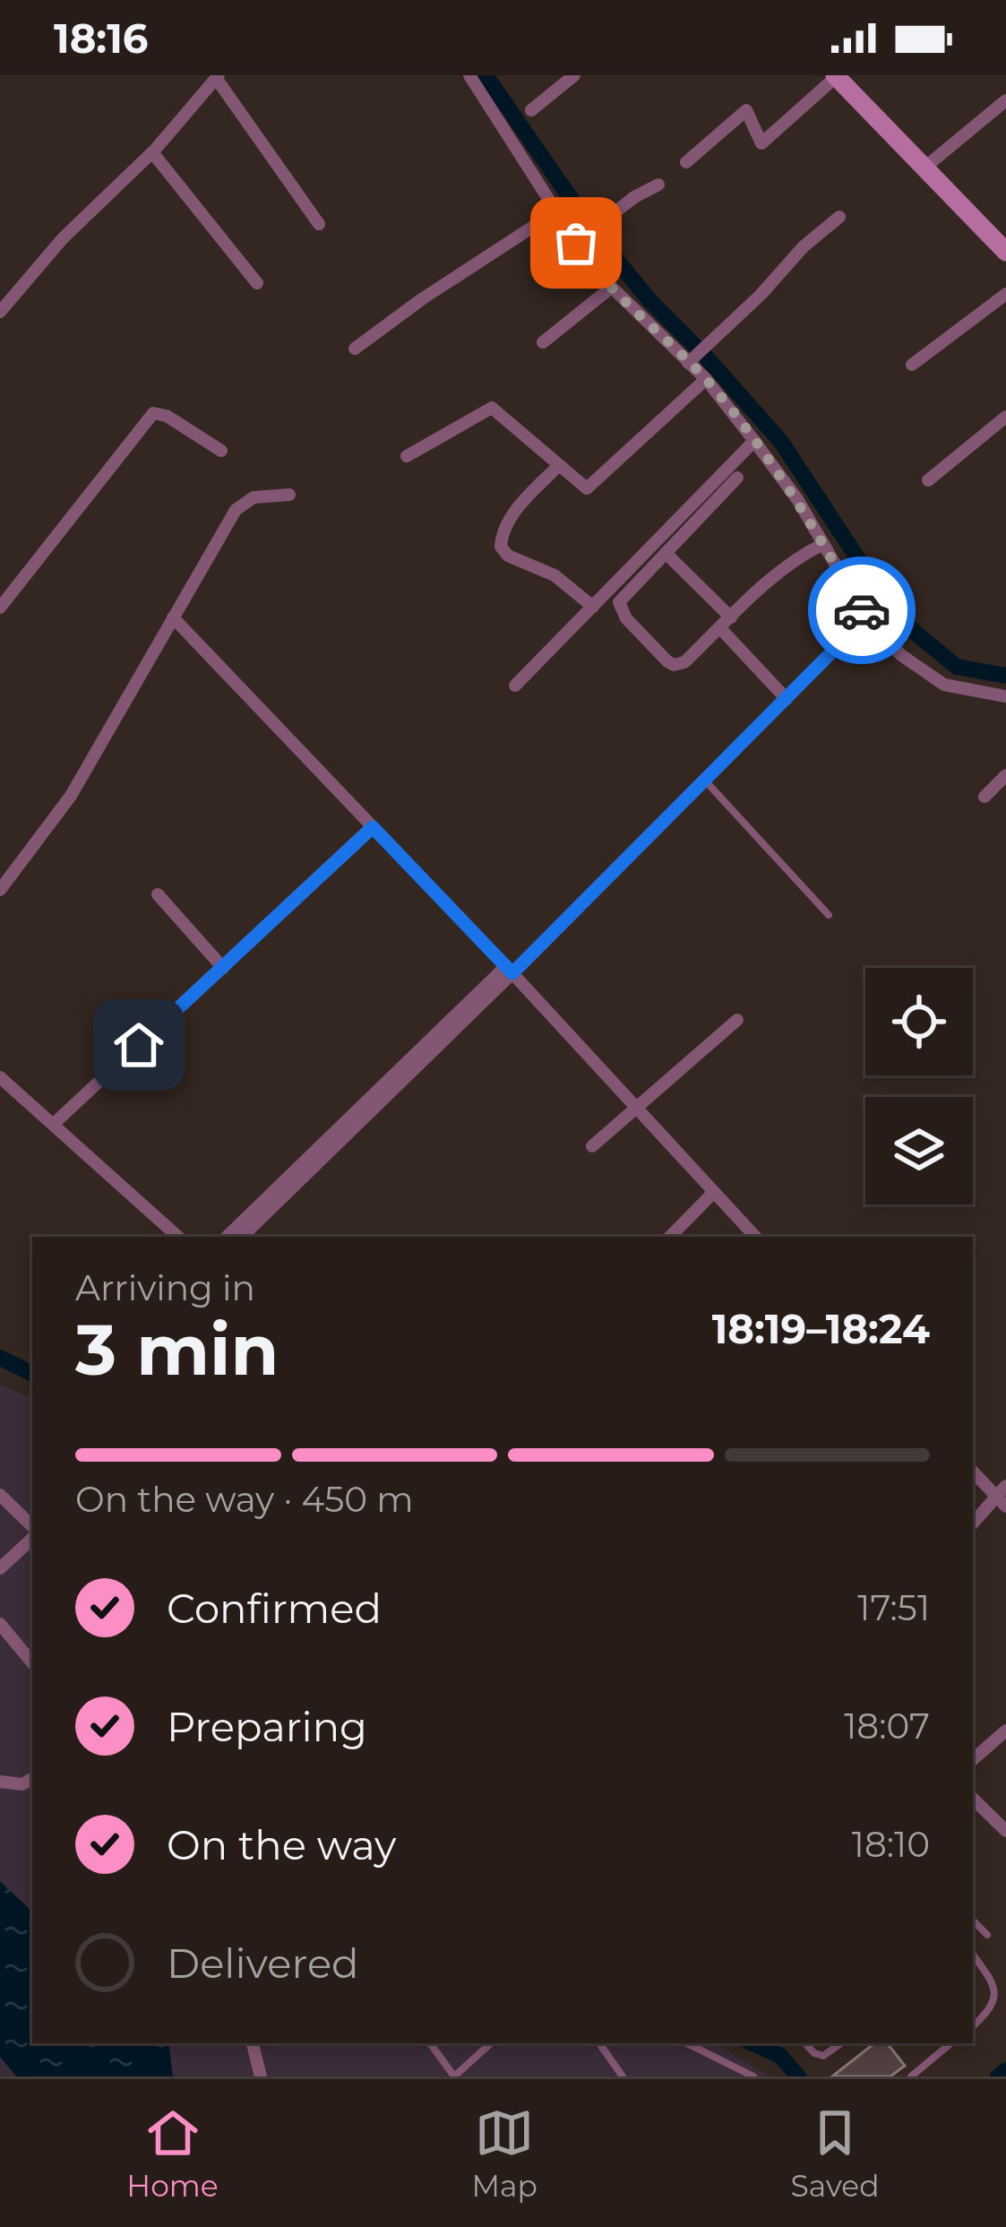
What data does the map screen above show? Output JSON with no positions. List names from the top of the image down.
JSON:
{
  "page": {
    "status": "18:16",
    "heading": ["3 min", "Arriving in", "18:19–18:24"],
    "bar": "On the way · 450 m",
    "list": [
      ["Confirmed", "17:51"],
      ["Preparing", "18:07"],
      ["On the way", "18:10"],
      "Delivered"
    ],
    "tabs": ["Home", "Map", "Saved"]
  }
}
